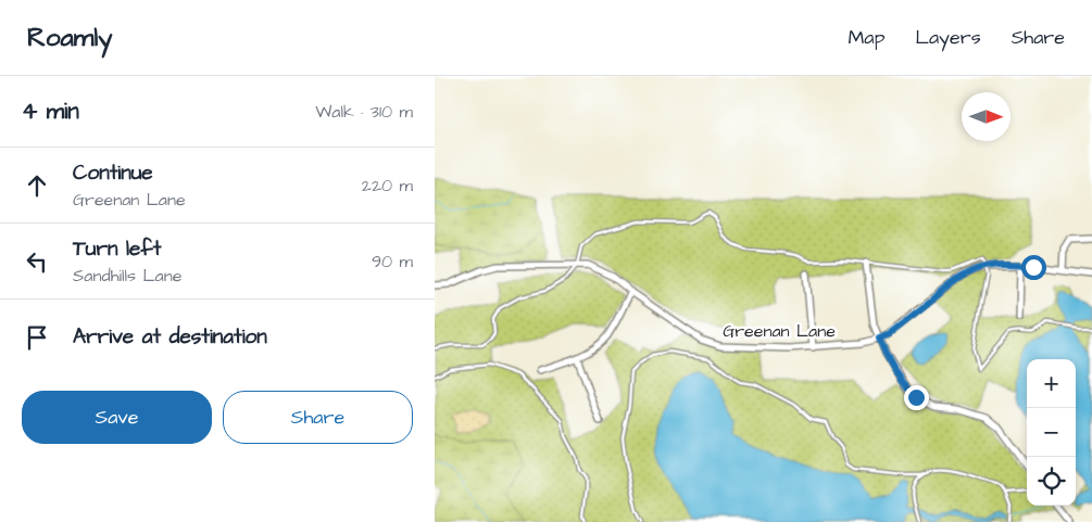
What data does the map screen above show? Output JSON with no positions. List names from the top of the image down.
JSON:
{
  "streets": {
    "street": ["Greenan Lane"]
  },
  "north": "right",
  "page": {
    "header": "Roamly",
    "nav": ["Map", "Layers", "Share"],
    "heading": ["4 min", "Walk · 310 m"],
    "list": [
      ["Continue", "Greenan Lane", "220 m"],
      ["Turn left", "Sandhills Lane", "90 m"],
      "Arrive at destination"
    ],
    "map_buttons": ["+", "−"],
    "buttons": ["Save", "Share"]
  }
}
